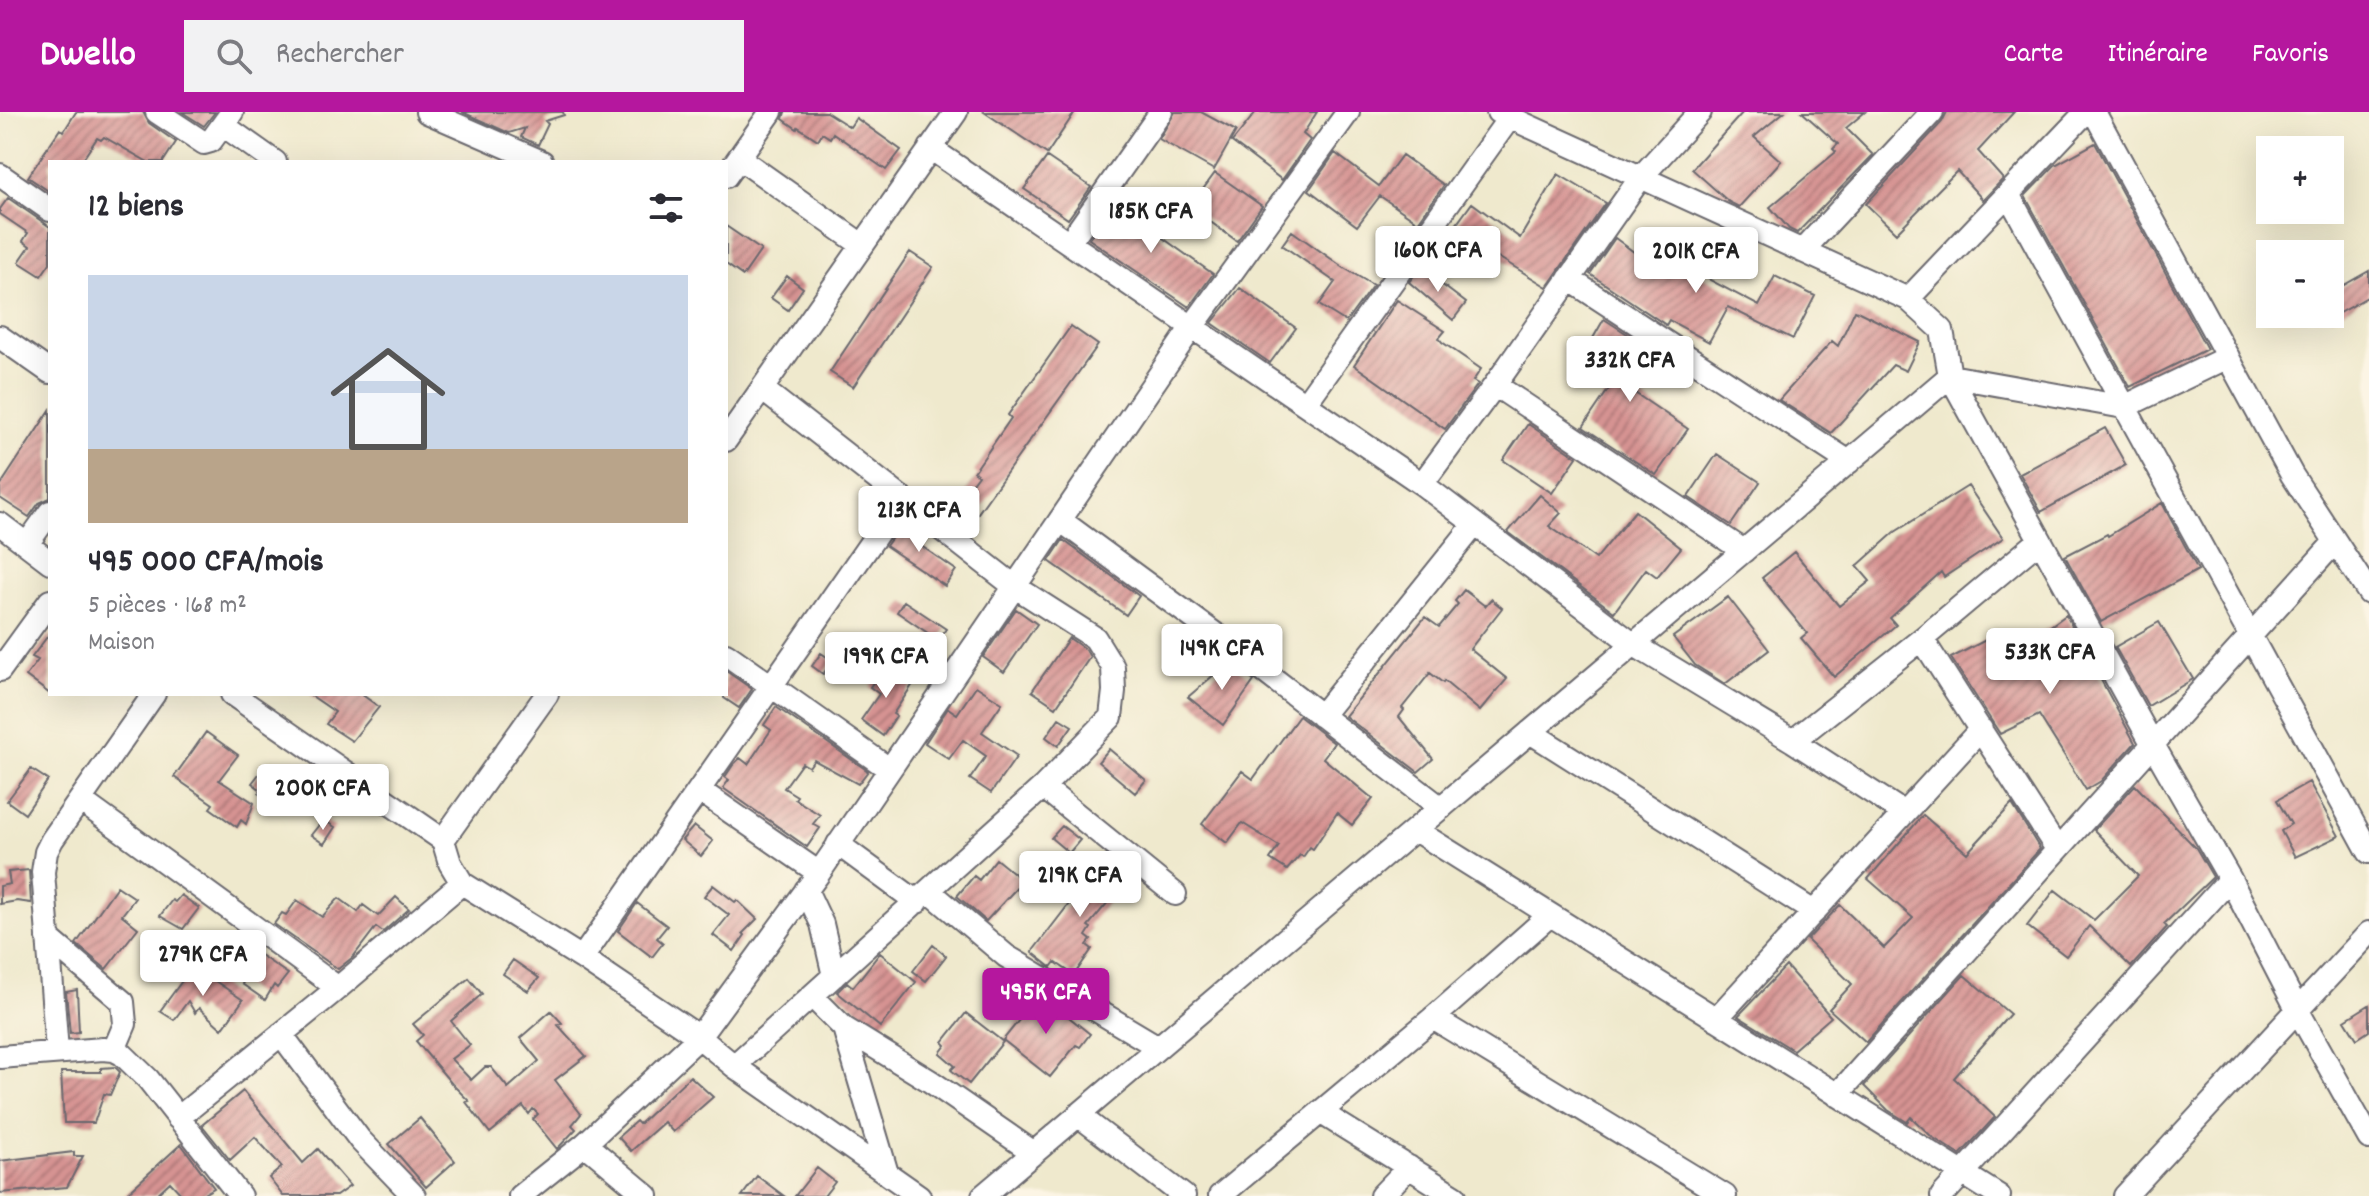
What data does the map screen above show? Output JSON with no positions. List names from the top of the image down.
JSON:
{
  "page": {
    "header": "Dwello",
    "search": "Rechercher",
    "nav": ["Carte", "Itinéraire", "Favoris"],
    "map_buttons": ["+", "−"],
    "heading": "12 biens",
    "price": [
      "185K CFA",
      "160K CFA",
      "201K CFA",
      "332K CFA",
      "213K CFA",
      "149K CFA",
      "533K CFA",
      "199K CFA",
      "200K CFA",
      "219K CFA",
      "279K CFA",
      "495K CFA"
    ],
    "list": [
      {
        "name": "495 000 CFA/mois",
        "note": "5 pièces · 168 m² · Maison"
      }
    ]
  }
}
